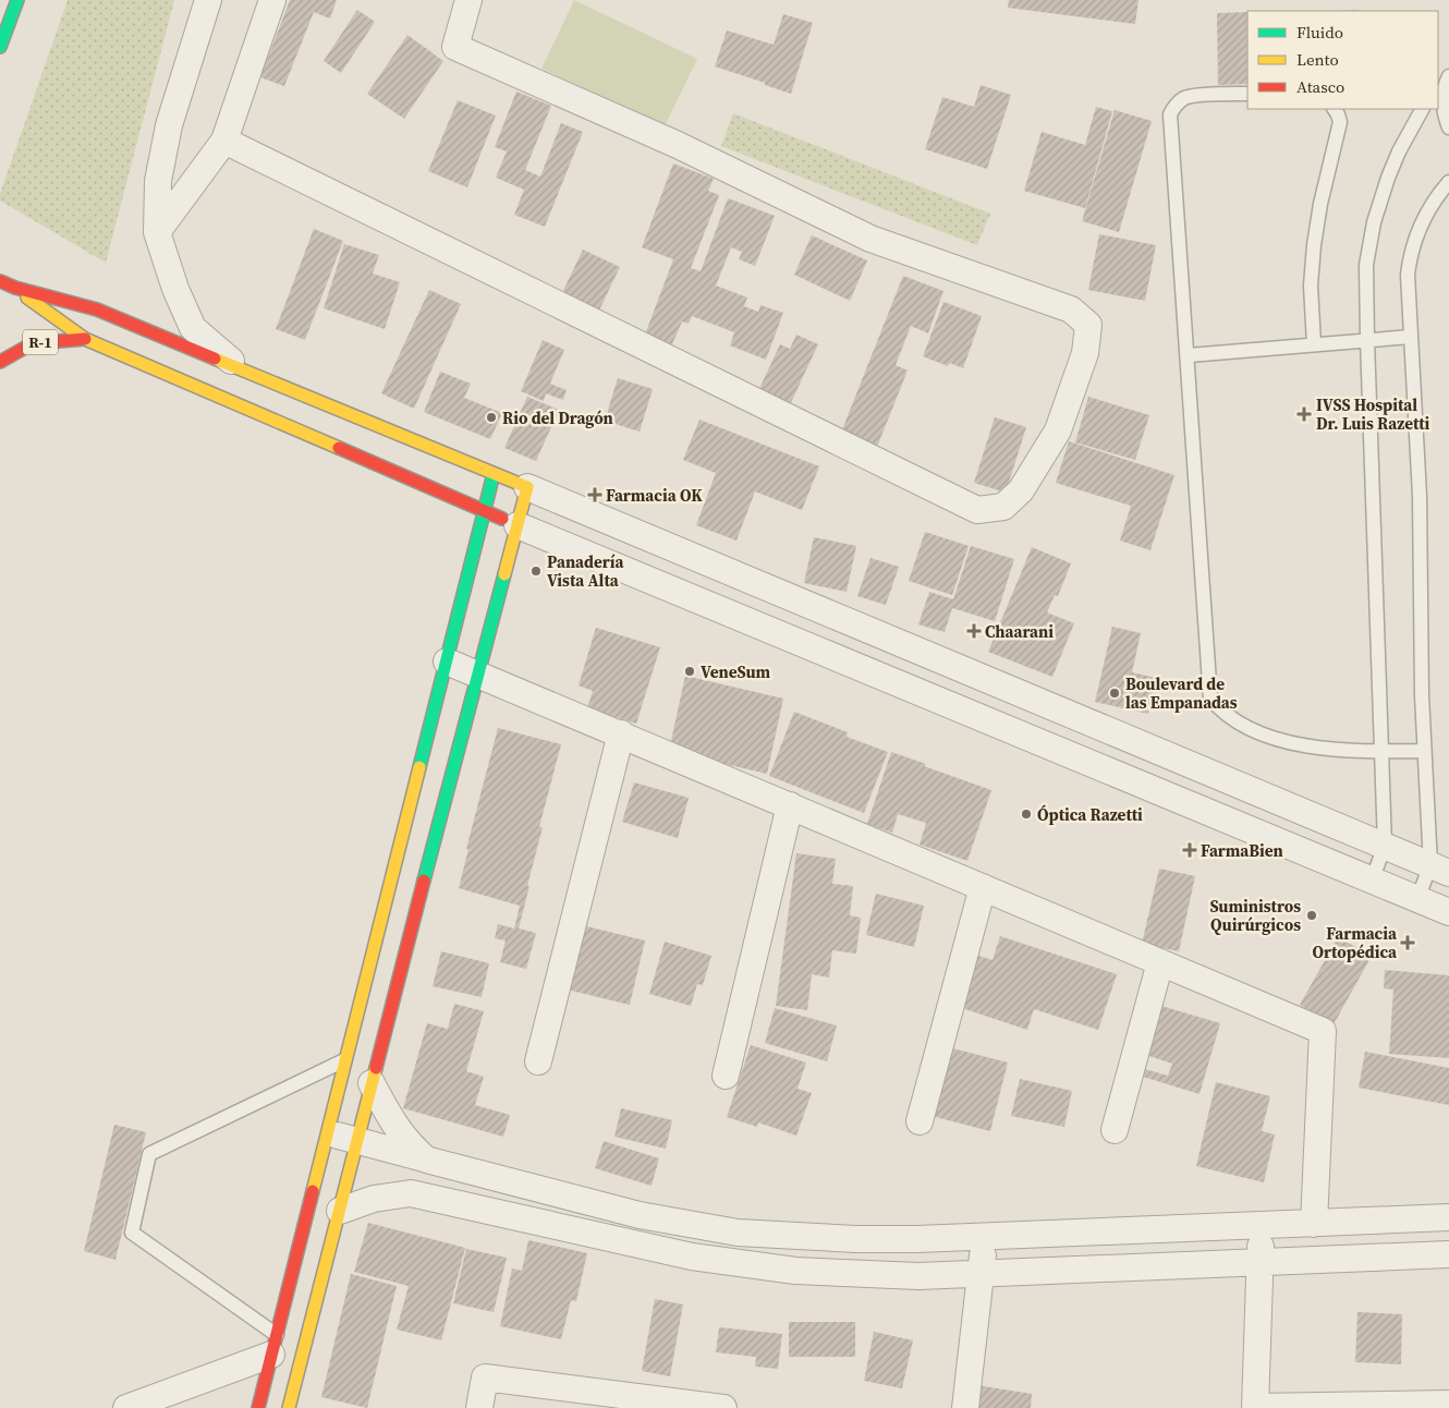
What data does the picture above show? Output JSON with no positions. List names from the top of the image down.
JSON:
{
  "streets": {
    "main road": ["R-1"]
  },
  "places": {
    "health": [
      "IVSS Hospital Dr. Luis Razetti",
      "Farmacia OK",
      "Chaarani",
      "FarmaBien",
      "Farmacia Ortopédica"
    ],
    "other": [
      "Rio del Dragón",
      "Panadería Vista Alta",
      "VeneSum",
      "Boulevard de las Empanadas",
      "Óptica Razetti",
      "Suministros Quirúrgicos"
    ]
  },
  "legend": ["Fluido", "Lento", "Atasco"]
}
